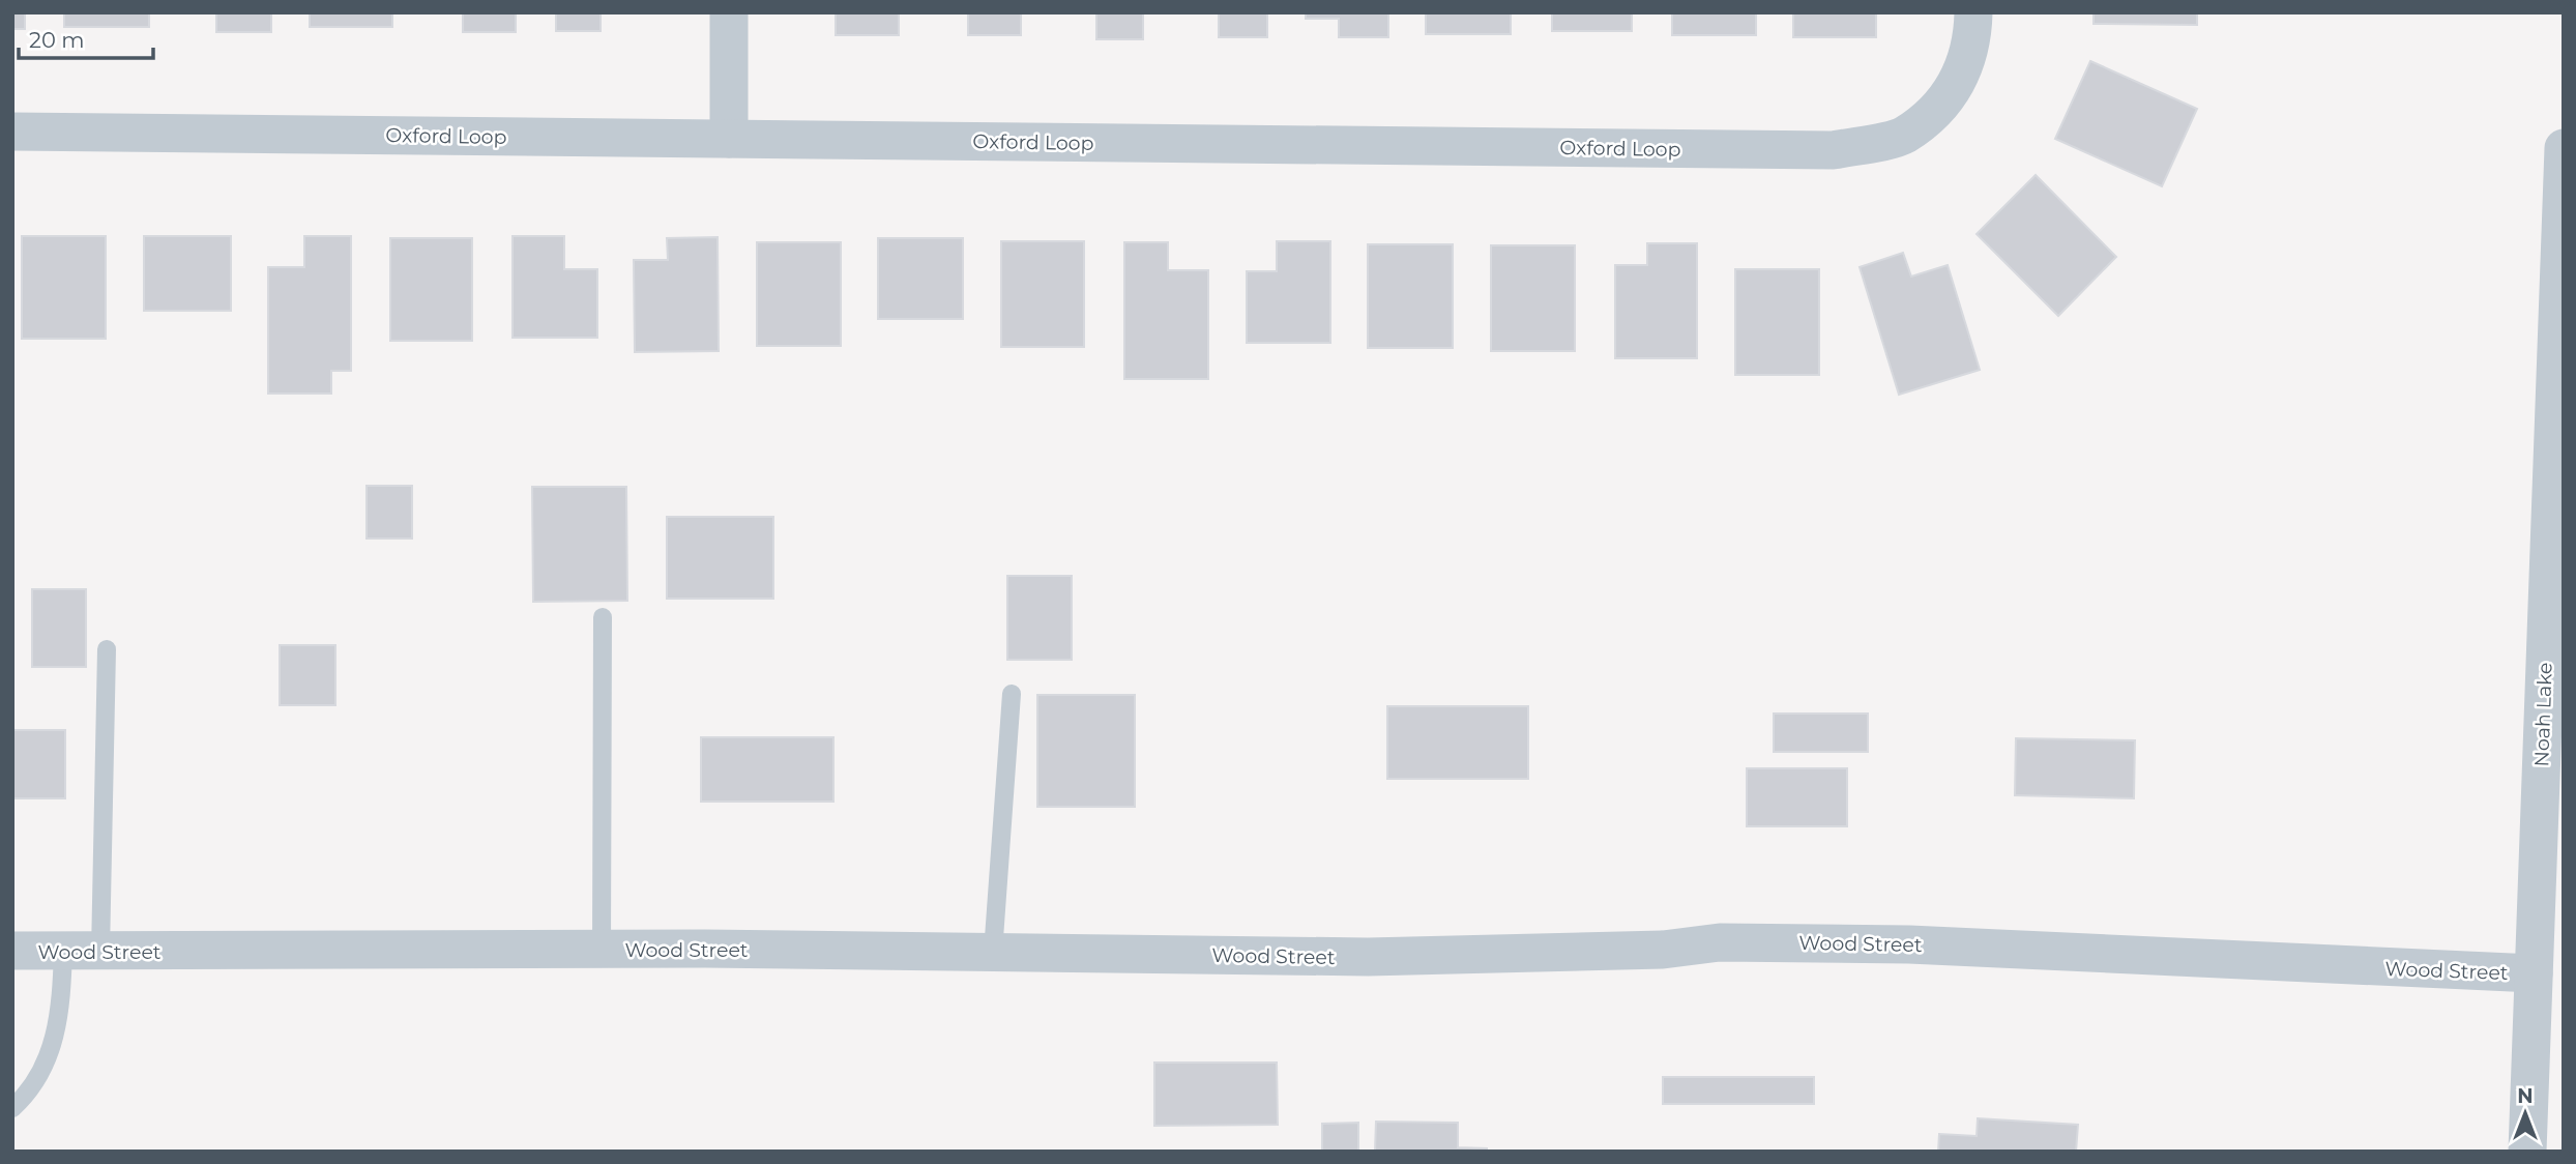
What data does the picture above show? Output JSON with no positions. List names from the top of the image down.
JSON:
{
  "streets": {
    "street": ["Oxford Loop", "Noah Lake", "Wood Street"]
  },
  "crossings": [
    ["Noah Lake", "Wood Street"]
  ],
  "scale_bar": "20 m",
  "north": "top"
}
